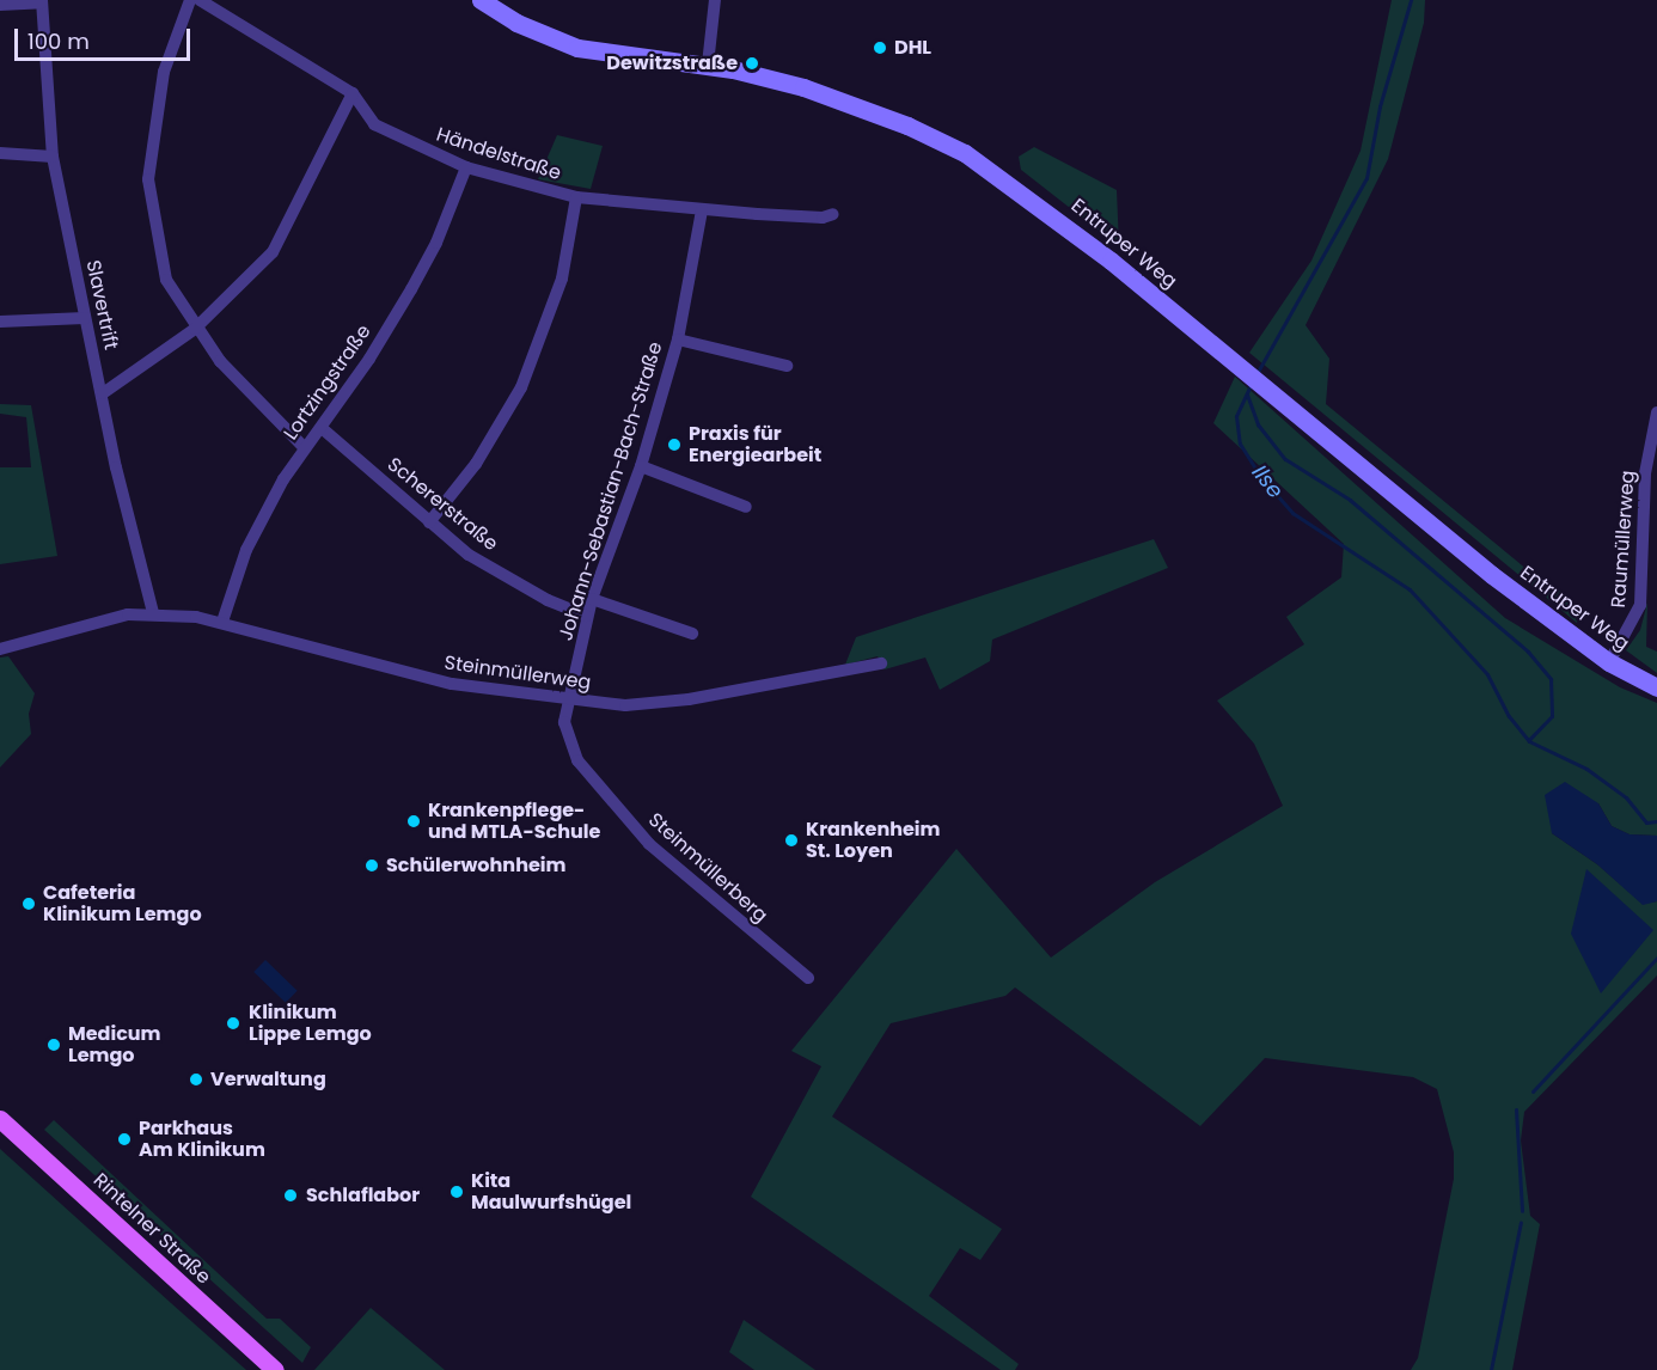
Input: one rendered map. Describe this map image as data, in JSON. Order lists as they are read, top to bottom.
{
  "streets": {
    "main road": ["Entruper Weg", "Rintelner Straße"],
    "street": [
      "Händelstraße",
      "Slavertrift",
      "Lortzingstraße",
      "Johann-Sebastian-Bach-Straße",
      "Schererstraße",
      "Raumüllerweg",
      "Steinmüllerweg",
      "Steinmüllerberg"
    ]
  },
  "crossings": [
    ["Händelstraße", "Lortzingstraße"],
    ["Händelstraße", "Johann-Sebastian-Bach-Straße"],
    ["Entruper Weg", "Raumüllerweg"],
    ["Slavertrift", "Steinmüllerweg"],
    ["Lortzingstraße", "Schererstraße"],
    ["Lortzingstraße", "Steinmüllerweg"],
    ["Johann-Sebastian-Bach-Straße", "Schererstraße"],
    ["Johann-Sebastian-Bach-Straße", "Steinmüllerweg"],
    ["Johann-Sebastian-Bach-Straße", "Steinmüllerberg"],
    ["Steinmüllerweg", "Steinmüllerberg"]
  ],
  "water": ["Ilse"],
  "places": [
    "DHL",
    "Dewitzstraße",
    "Praxis für Energiearbeit",
    "Krankenpflege- und MTLA-Schule",
    "Krankenheim St. Loyen",
    "Schülerwohnheim",
    "Cafeteria Klinikum Lemgo",
    "Klinikum Lippe Lemgo",
    "Medicum Lemgo",
    "Verwaltung",
    "Parkhaus Am Klinikum",
    "Kita Maulwurfshügel",
    "Schlaflabor"
  ],
  "scale_bar": "100 m"
}
